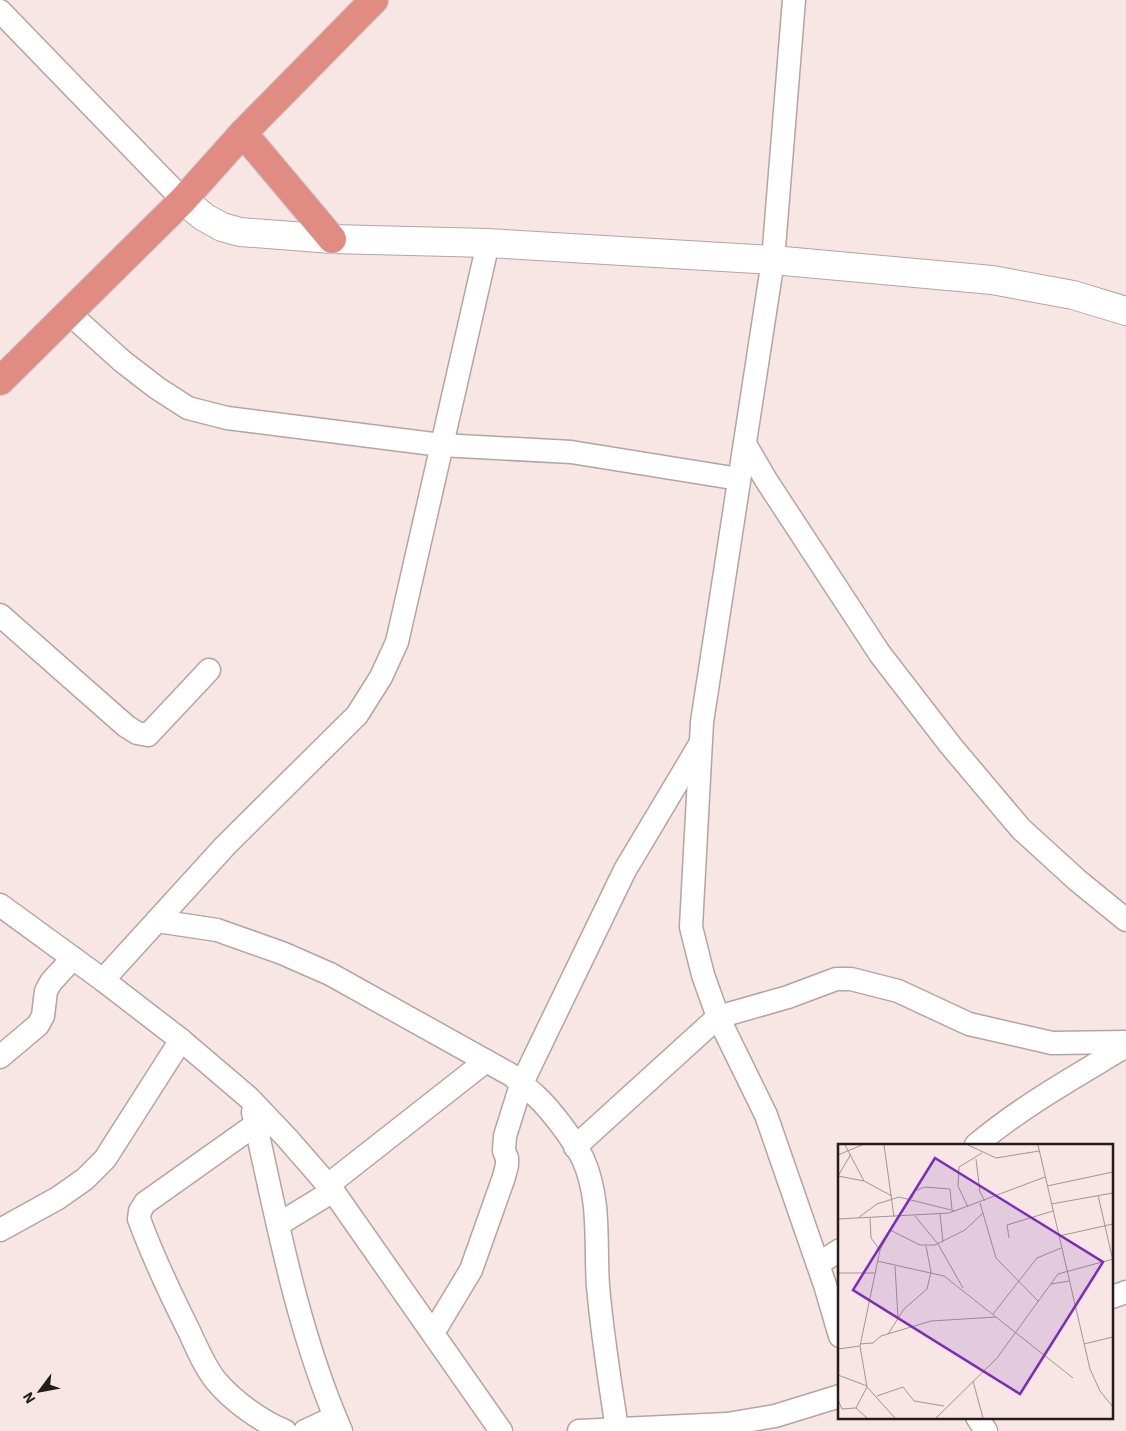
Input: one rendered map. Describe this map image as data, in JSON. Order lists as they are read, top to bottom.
{
  "north": "bottom left"
}
